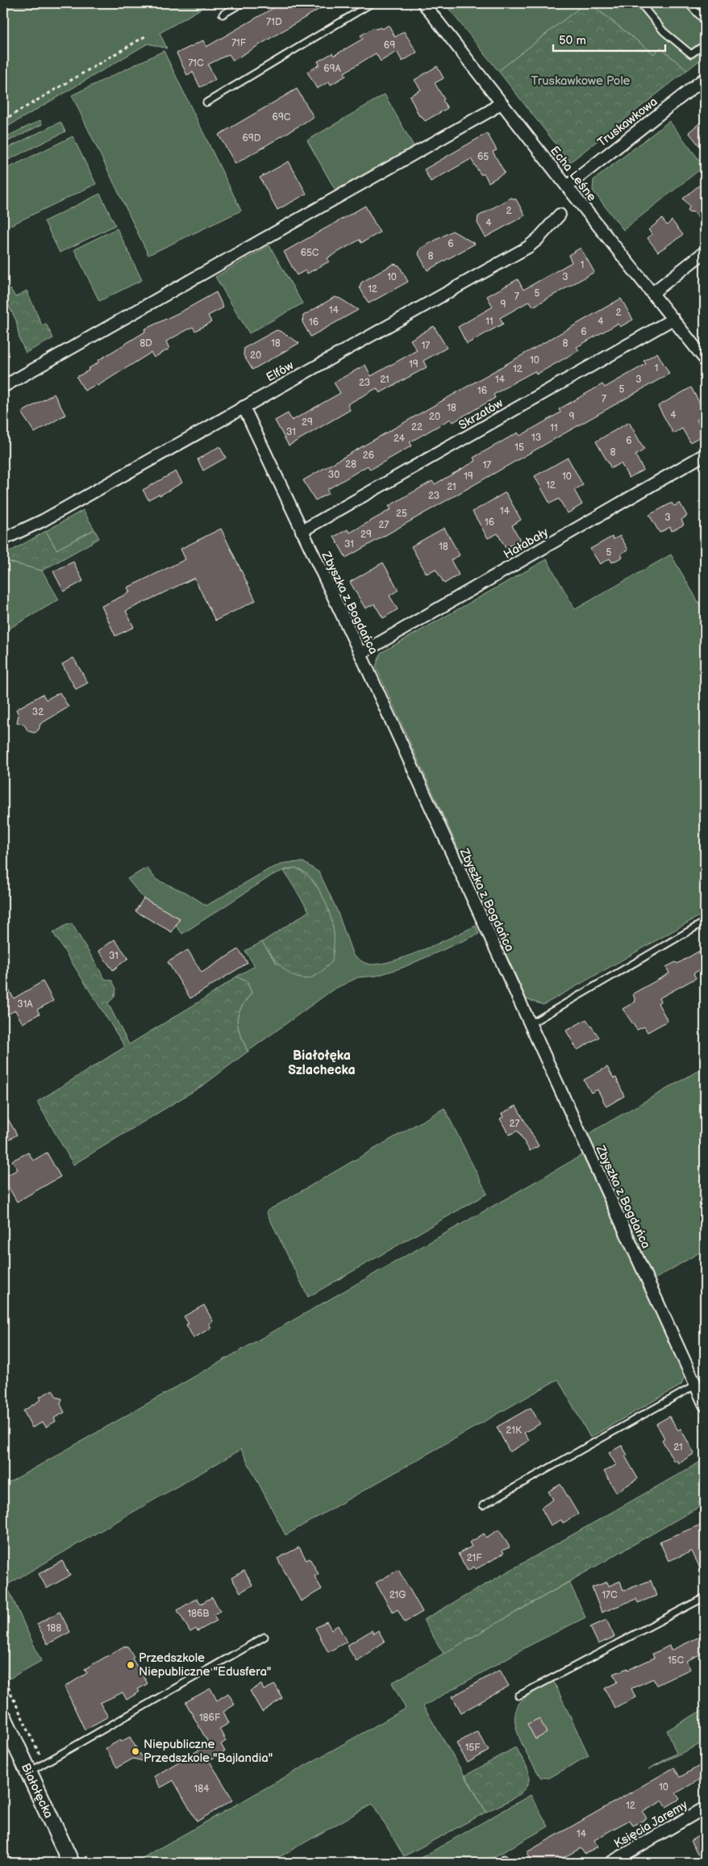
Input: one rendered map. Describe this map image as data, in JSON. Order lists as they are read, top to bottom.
{
  "streets": {
    "street": [
      "Truskawkowa",
      "Echa Leśne",
      "Elfów",
      "Skrzatów",
      "Hałabały",
      "Zbyszka z Bogdańca",
      "Białołęcka",
      "Księcia Jaremy"
    ]
  },
  "crossings": [
    ["Truskawkowa", "Echa Leśne"],
    ["Echa Leśne", "Skrzatów"],
    ["Elfów", "Zbyszka z Bogdańca"],
    ["Skrzatów", "Zbyszka z Bogdańca"],
    ["Hałabały", "Zbyszka z Bogdańca"]
  ],
  "districts": ["Białołęka Szlachecka"],
  "parks": ["Truskawkowe Pole"],
  "places": ["Przedszkole Niepubliczne \"Edusfera\"", "Niepubliczne Przedszkole \"Bajlandia\""],
  "house_numbers": [
    "71D",
    "71F",
    "69",
    "71C",
    "69A",
    "69C",
    "69D",
    "65",
    "2",
    "4",
    "6",
    "65C",
    "8",
    "1",
    "10",
    "3",
    "12",
    "5",
    "7",
    "9",
    "14",
    "2",
    "11",
    "4",
    "16",
    "6",
    "8D",
    "18",
    "8",
    "17",
    "20",
    "10",
    "19",
    "1",
    "12",
    "21",
    "14",
    "3",
    "23",
    "5",
    "16",
    "7",
    "18",
    "4",
    "20",
    "9",
    "29",
    "22",
    "11",
    "31",
    "13",
    "24",
    "6",
    "15",
    "8",
    "26",
    "28",
    "17",
    "30",
    "19",
    "10",
    "12",
    "21",
    "23",
    "14",
    "25",
    "3",
    "16",
    "27",
    "29",
    "31",
    "18",
    "5",
    "32",
    "31",
    "31A",
    "27",
    "21K",
    "21",
    "21F",
    "21G",
    "17C",
    "186B",
    "188",
    "15C",
    "186F",
    "15F",
    "10",
    "184",
    "12",
    "14"
  ],
  "scale_bar": "50 m"
}
